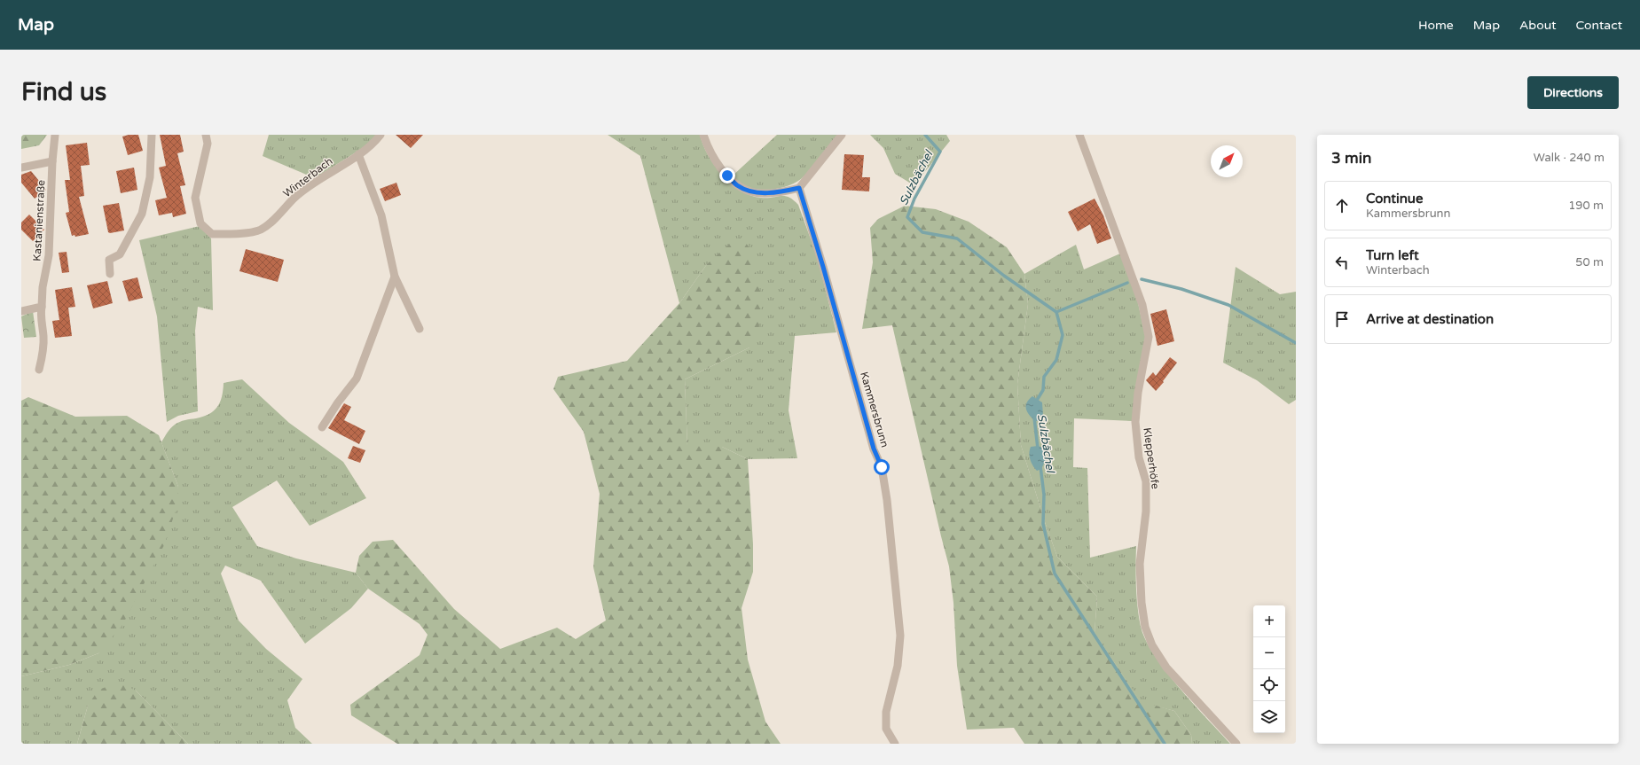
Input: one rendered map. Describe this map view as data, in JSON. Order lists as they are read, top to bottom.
{
  "streets": {
    "street": [
      "Winterbach",
      "Kastanienstraße",
      "Kammersbrunn",
      "Klepperhöfe"
    ]
  },
  "water": ["Sulzbächel"],
  "north": "top right",
  "page": {
    "header": "Map",
    "nav": [
      "Home",
      "Map",
      "About",
      "Contact"
    ],
    "buttons": "Directions",
    "title": "Find us",
    "heading": ["3 min", "Walk · 240 m"],
    "list": [
      ["Continue", "Kammersbrunn", "190 m"],
      ["Turn left", "Winterbach", "50 m"],
      "Arrive at destination"
    ],
    "map_buttons": ["+", "−"]
  }
}
